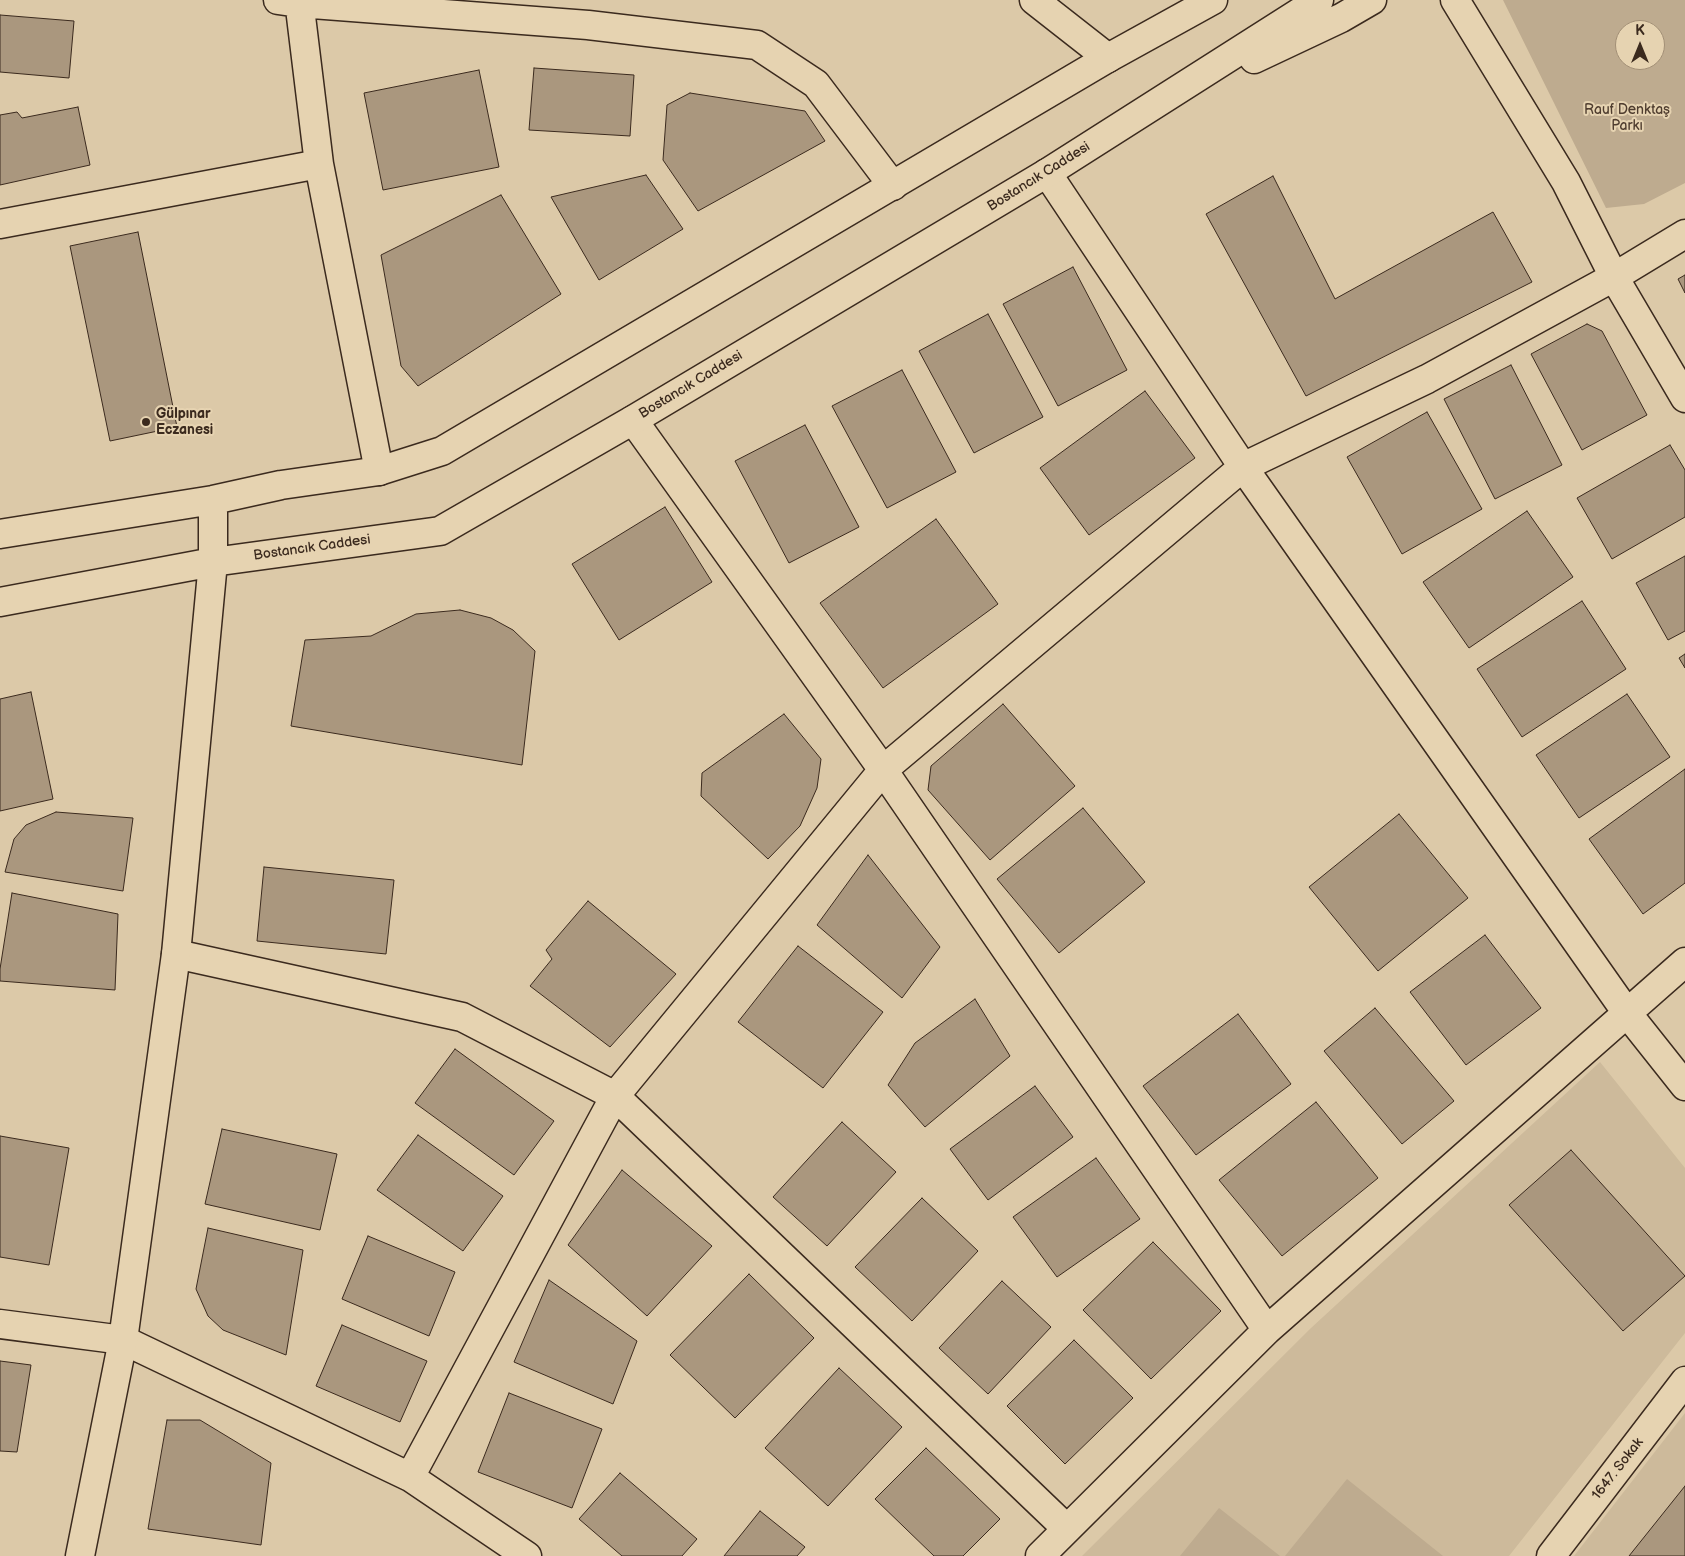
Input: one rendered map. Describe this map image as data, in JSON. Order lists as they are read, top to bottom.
{
  "streets": {
    "street": ["Bostancık Caddesi", "1647. Sokak"]
  },
  "parks": ["Rauf Denktaş Parkı"],
  "places": ["Gülpınar Eczanesi"],
  "north": "top"
}
